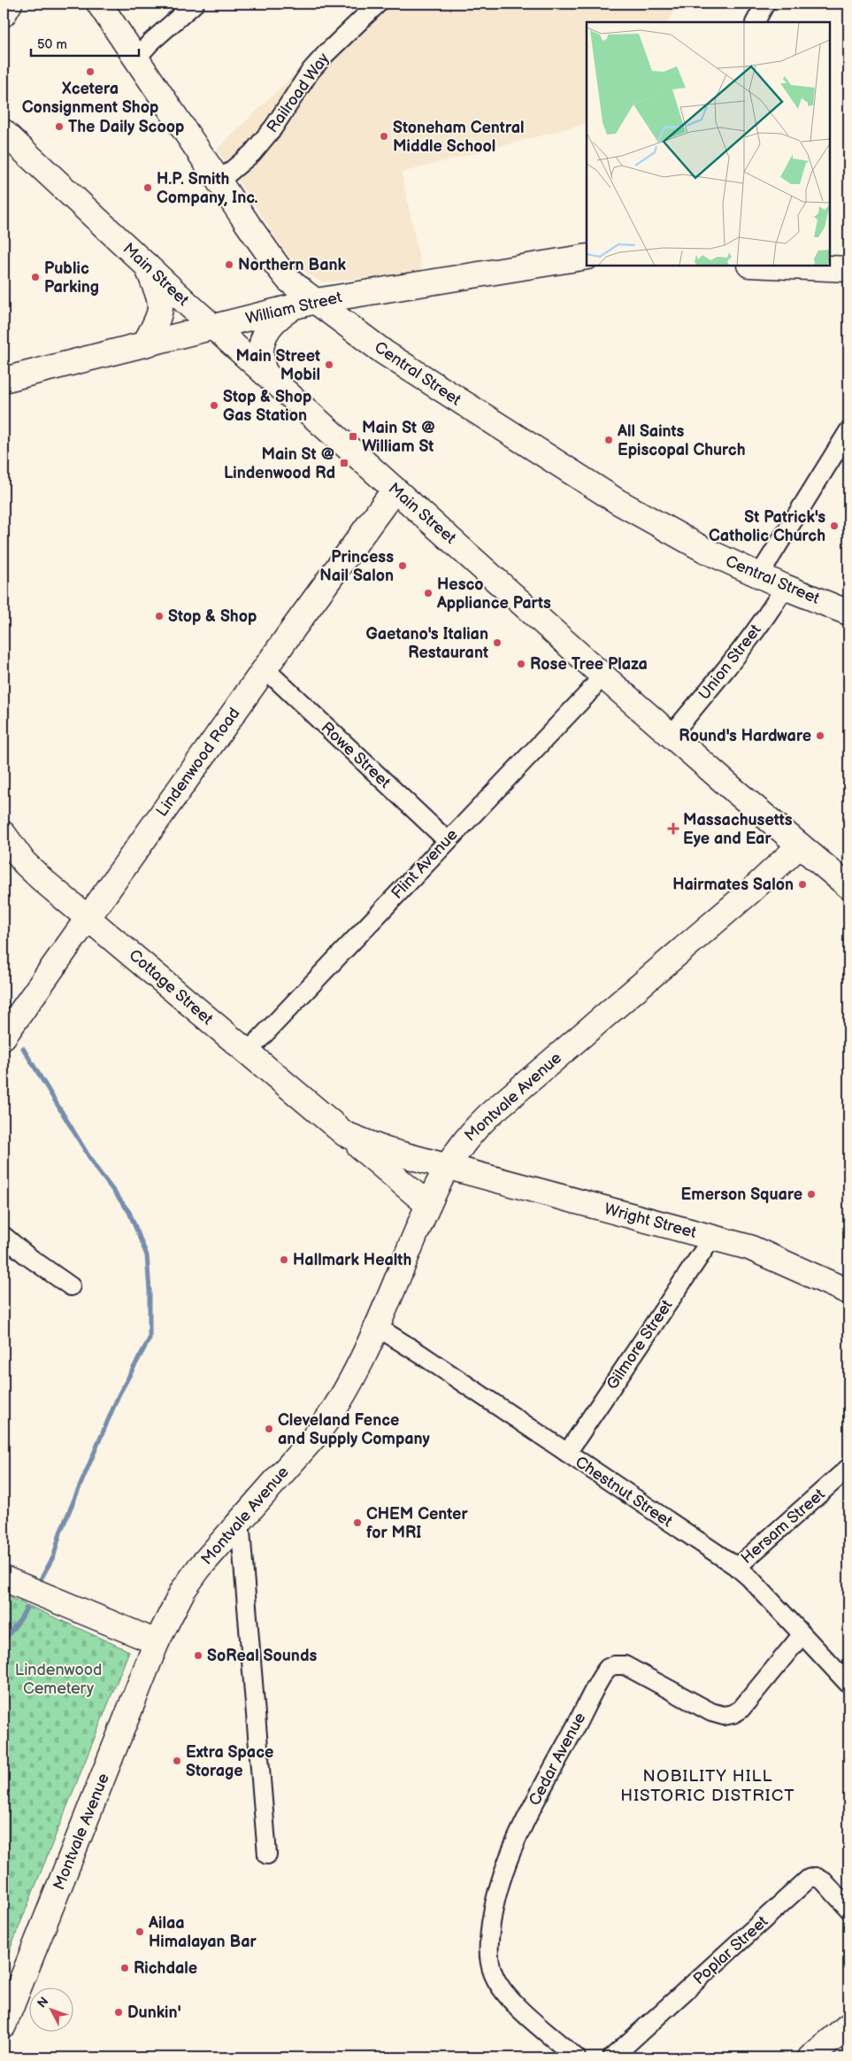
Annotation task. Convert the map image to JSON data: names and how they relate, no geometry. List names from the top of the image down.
{
  "streets": {
    "main road": [
      "Main Street",
      "William Street",
      "Central Street",
      "Lindenwood Road",
      "Cottage Street",
      "Montvale Avenue",
      "Wright Street"
    ],
    "street": [
      "Railroad Way",
      "Union Street",
      "Rowe Street",
      "Flint Avenue",
      "Gilmore Street",
      "Chestnut Street",
      "Hersam Street",
      "Cedar Avenue",
      "Poplar Street"
    ]
  },
  "crossings": [
    ["Railroad Way", "Central Street"],
    ["Main Street", "William Street"],
    ["Main Street", "Union Street"],
    ["Main Street", "Lindenwood Road"],
    ["Main Street", "Flint Avenue"],
    ["Main Street", "Montvale Avenue"],
    ["William Street", "Central Street"],
    ["Central Street", "Union Street"],
    ["Rowe Street", "Lindenwood Road"],
    ["Rowe Street", "Flint Avenue"],
    ["Lindenwood Road", "Cottage Street"],
    ["Flint Avenue", "Cottage Street"],
    ["Cottage Street", "Montvale Avenue"],
    ["Cottage Street", "Wright Street"],
    ["Montvale Avenue", "Wright Street"],
    ["Montvale Avenue", "Chestnut Street"],
    ["Wright Street", "Gilmore Street"],
    ["Gilmore Street", "Chestnut Street"],
    ["Chestnut Street", "Hersam Street"],
    ["Chestnut Street", "Cedar Avenue"]
  ],
  "districts": ["NOBILITY HILL HISTORIC DISTRICT"],
  "parks": ["Lindenwood Cemetery"],
  "places": {
    "other": [
      "Xcetera Consignment Shop",
      "The Daily Scoop",
      "Stoneham Central Middle School",
      "H.P. Smith Company, Inc.",
      "Northern Bank",
      "Public Parking",
      "Main Street Mobil",
      "Stop & Shop Gas Station",
      "All Saints Episcopal Church",
      "St Patrick's Catholic Church",
      "Princess Nail Salon",
      "Hesco Appliance Parts",
      "Stop & Shop",
      "Gaetano's Italian Restaurant",
      "Rose Tree Plaza",
      "Round's Hardware",
      "Hairmates Salon",
      "Emerson Square",
      "Hallmark Health",
      "Cleveland Fence and Supply Company",
      "CHEM Center for MRI",
      "SoReal Sounds",
      "Extra Space Storage",
      "Ailaa Himalayan Bar",
      "Richdale",
      "Dunkin'"
    ],
    "transit": ["Main St @ William St", "Main St @ Lindenwood Rd"],
    "health": ["Massachusetts Eye and Ear"]
  },
  "scale_bar": "50 m",
  "north": "top left"
}
